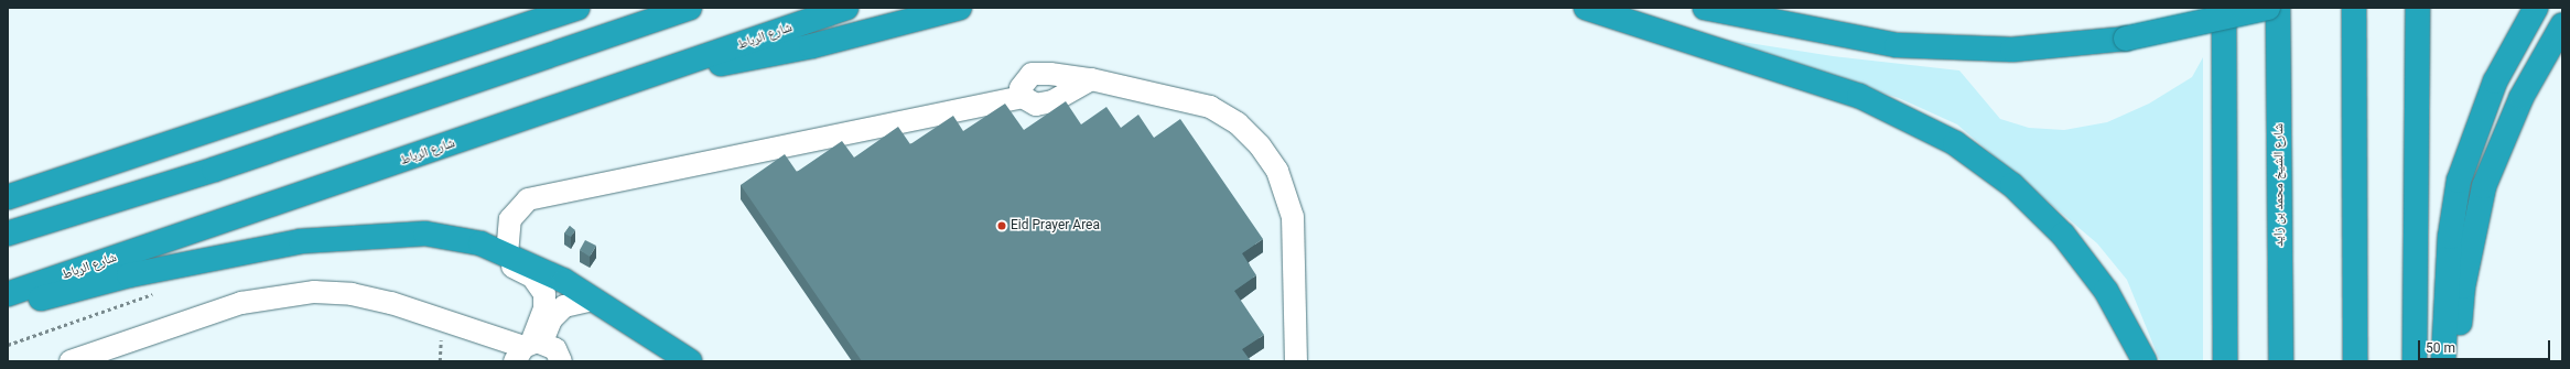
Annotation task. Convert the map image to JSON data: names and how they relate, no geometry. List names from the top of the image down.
{
  "streets": {
    "highway": ["شارع الرباط", "شارع الشيخ محمد بن زايد"]
  },
  "places": ["Eid Prayer Area"],
  "scale_bar": "50 m"
}
